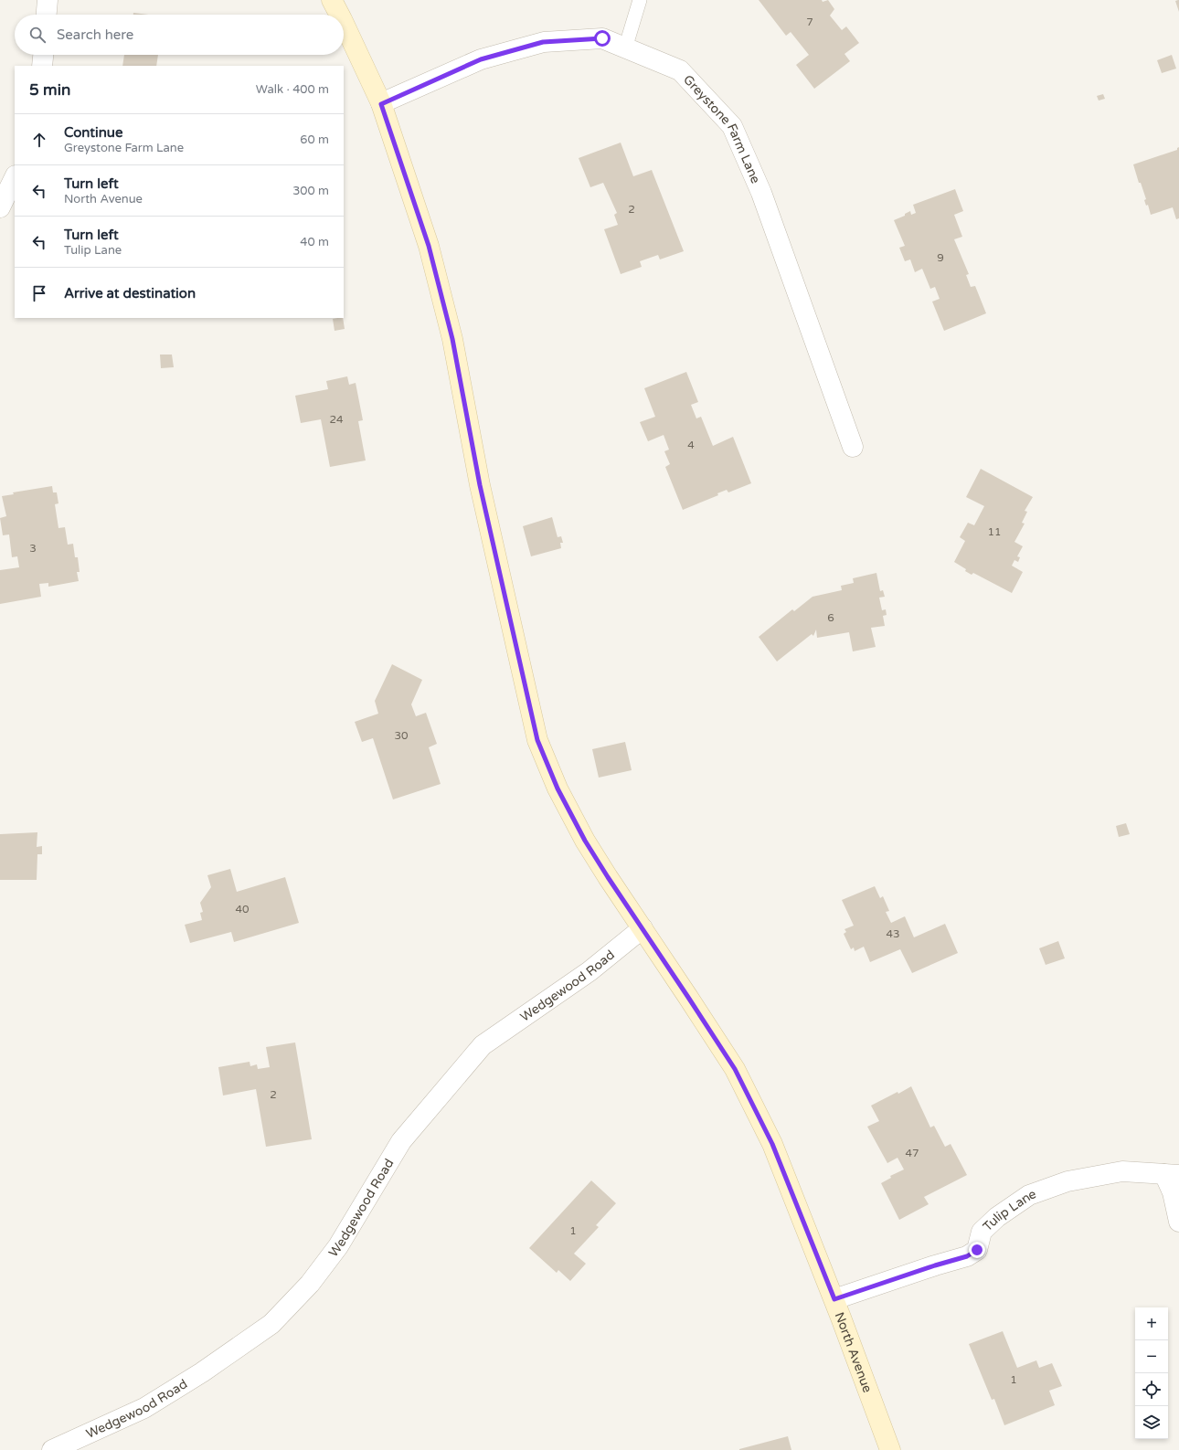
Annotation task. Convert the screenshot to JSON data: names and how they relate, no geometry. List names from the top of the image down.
{
  "streets": {
    "street": [
      "Greystone Farm Lane",
      "Wedgewood Road",
      "Tulip Lane",
      "North Avenue"
    ]
  },
  "crossings": [
    ["Greystone Farm Lane", "North Avenue"],
    ["Wedgewood Road", "North Avenue"],
    ["Tulip Lane", "North Avenue"]
  ],
  "house_numbers": [
    "7",
    "2",
    "9",
    "24",
    "4",
    "11",
    "3",
    "6",
    "30",
    "40",
    "43",
    "2",
    "47",
    "1",
    "1"
  ],
  "page": {
    "search": "Search here",
    "heading": ["5 min", "Walk · 400 m"],
    "list": [
      ["Continue", "Greystone Farm Lane", "60 m"],
      ["Turn left", "North Avenue", "300 m"],
      ["Turn left", "Tulip Lane", "40 m"],
      "Arrive at destination"
    ],
    "map_buttons": ["+", "−"]
  }
}
